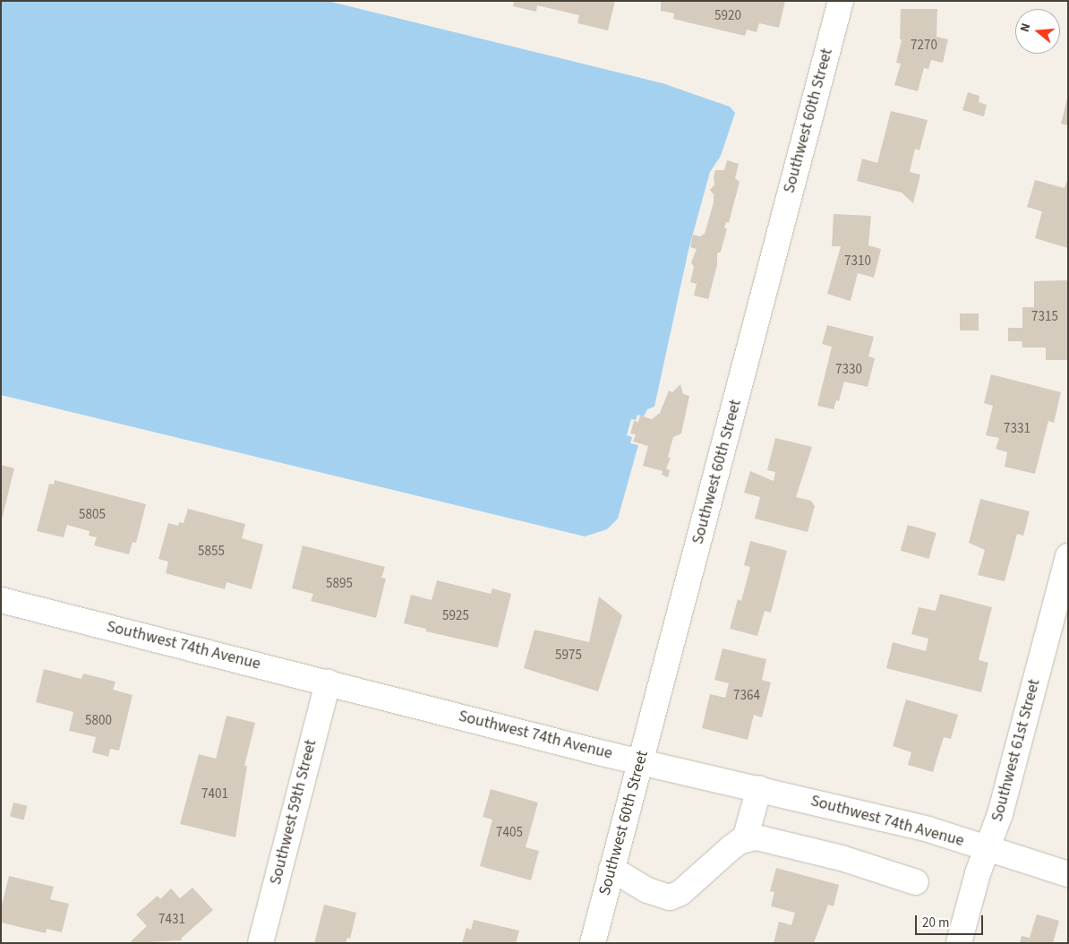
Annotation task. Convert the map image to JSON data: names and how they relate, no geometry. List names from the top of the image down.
{
  "streets": {
    "street": [
      "Southwest 60th Street",
      "Southwest 74th Avenue",
      "Southwest 61st Street",
      "Southwest 59th Street"
    ]
  },
  "crossings": [
    ["Southwest 60th Street", "Southwest 74th Avenue"],
    ["Southwest 74th Avenue", "Southwest 61st Street"],
    ["Southwest 74th Avenue", "Southwest 59th Street"]
  ],
  "house_numbers": [
    "5920",
    "7270",
    "7310",
    "7315",
    "7330",
    "7331",
    "5805",
    "5855",
    "5895",
    "5925",
    "5975",
    "7364",
    "5800",
    "7401",
    "7405",
    "7431"
  ],
  "scale_bar": "20 m",
  "north": "left"
}
